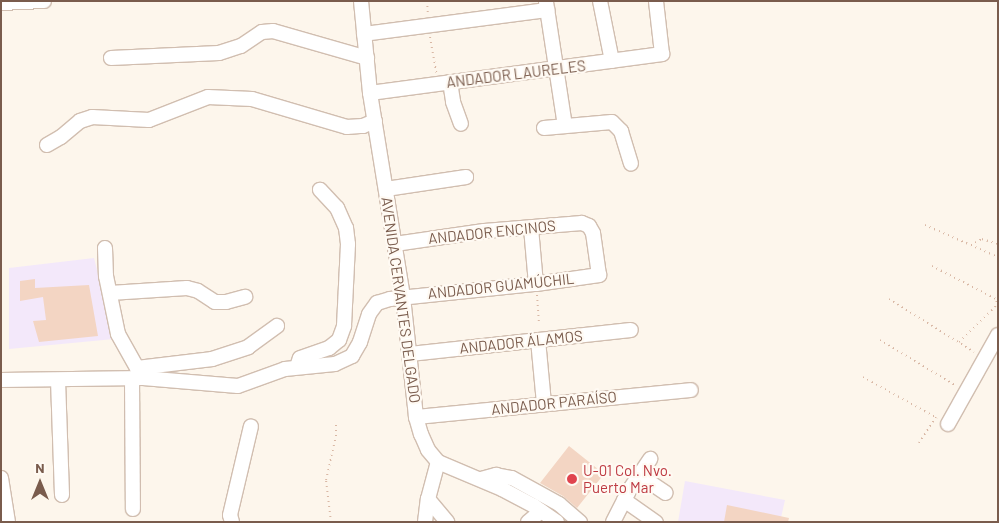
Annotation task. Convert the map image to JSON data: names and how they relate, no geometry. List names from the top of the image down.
{
  "streets": {
    "street": [
      "ANDADOR LAURELES",
      "ANDADOR ENCINOS",
      "ANDADOR GUAMÚCHIL",
      "AVENIDA CERVANTES DELGADO",
      "ANDADOR ÁLAMOS",
      "ANDADOR PARAÍSO"
    ]
  },
  "crossings": [
    ["ANDADOR LAURELES", "AVENIDA CERVANTES DELGADO"],
    ["ANDADOR ENCINOS", "ANDADOR GUAMÚCHIL"],
    ["ANDADOR ENCINOS", "AVENIDA CERVANTES DELGADO"],
    ["ANDADOR GUAMÚCHIL", "AVENIDA CERVANTES DELGADO"],
    ["AVENIDA CERVANTES DELGADO", "ANDADOR ÁLAMOS"],
    ["AVENIDA CERVANTES DELGADO", "ANDADOR PARAÍSO"]
  ],
  "places": ["U-01 Col. Nvo. Puerto Mar"],
  "north": "top"
}
